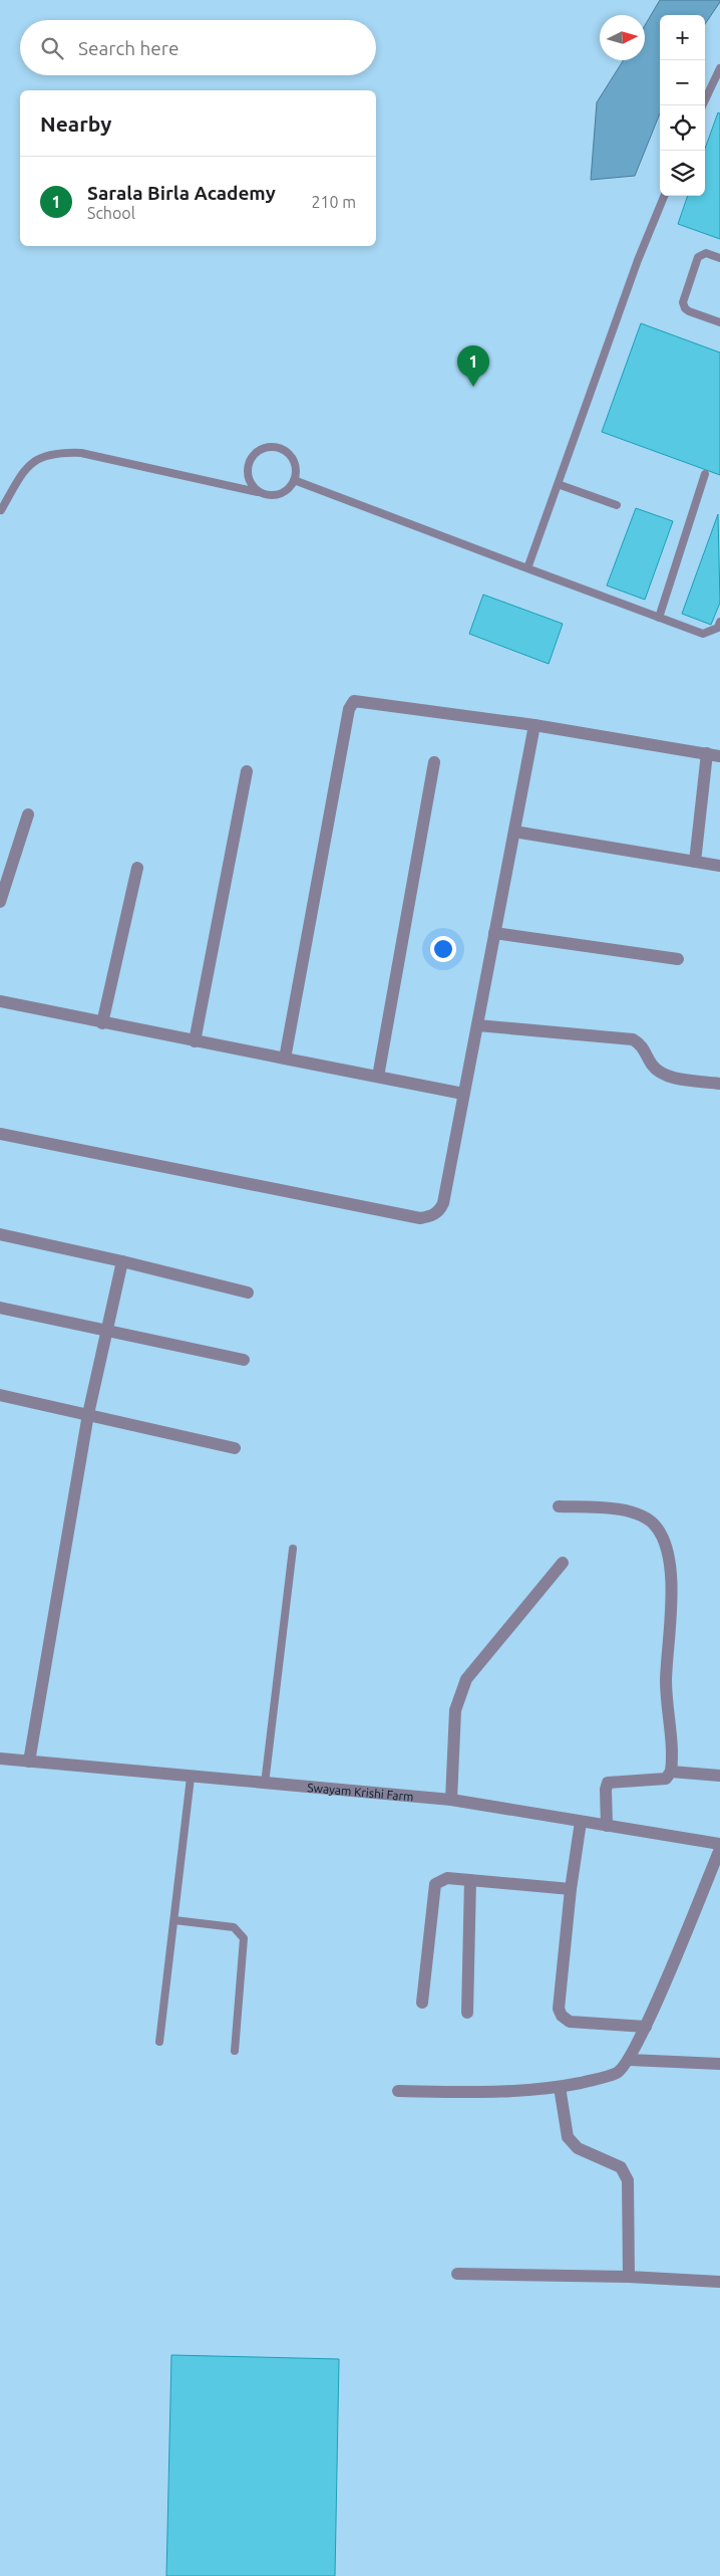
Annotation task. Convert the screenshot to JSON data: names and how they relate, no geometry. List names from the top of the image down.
{
  "streets": {
    "street": ["Swayam Krishi Farm"]
  },
  "north": "right",
  "page": {
    "map_buttons": ["+", "−"],
    "search": "Search here",
    "heading": "Nearby",
    "list": [
      {
        "mark": "1",
        "name": "Sarala Birla Academy",
        "note": "School",
        "value": "210 m"
      }
    ],
    "pins": "1"
  }
}
